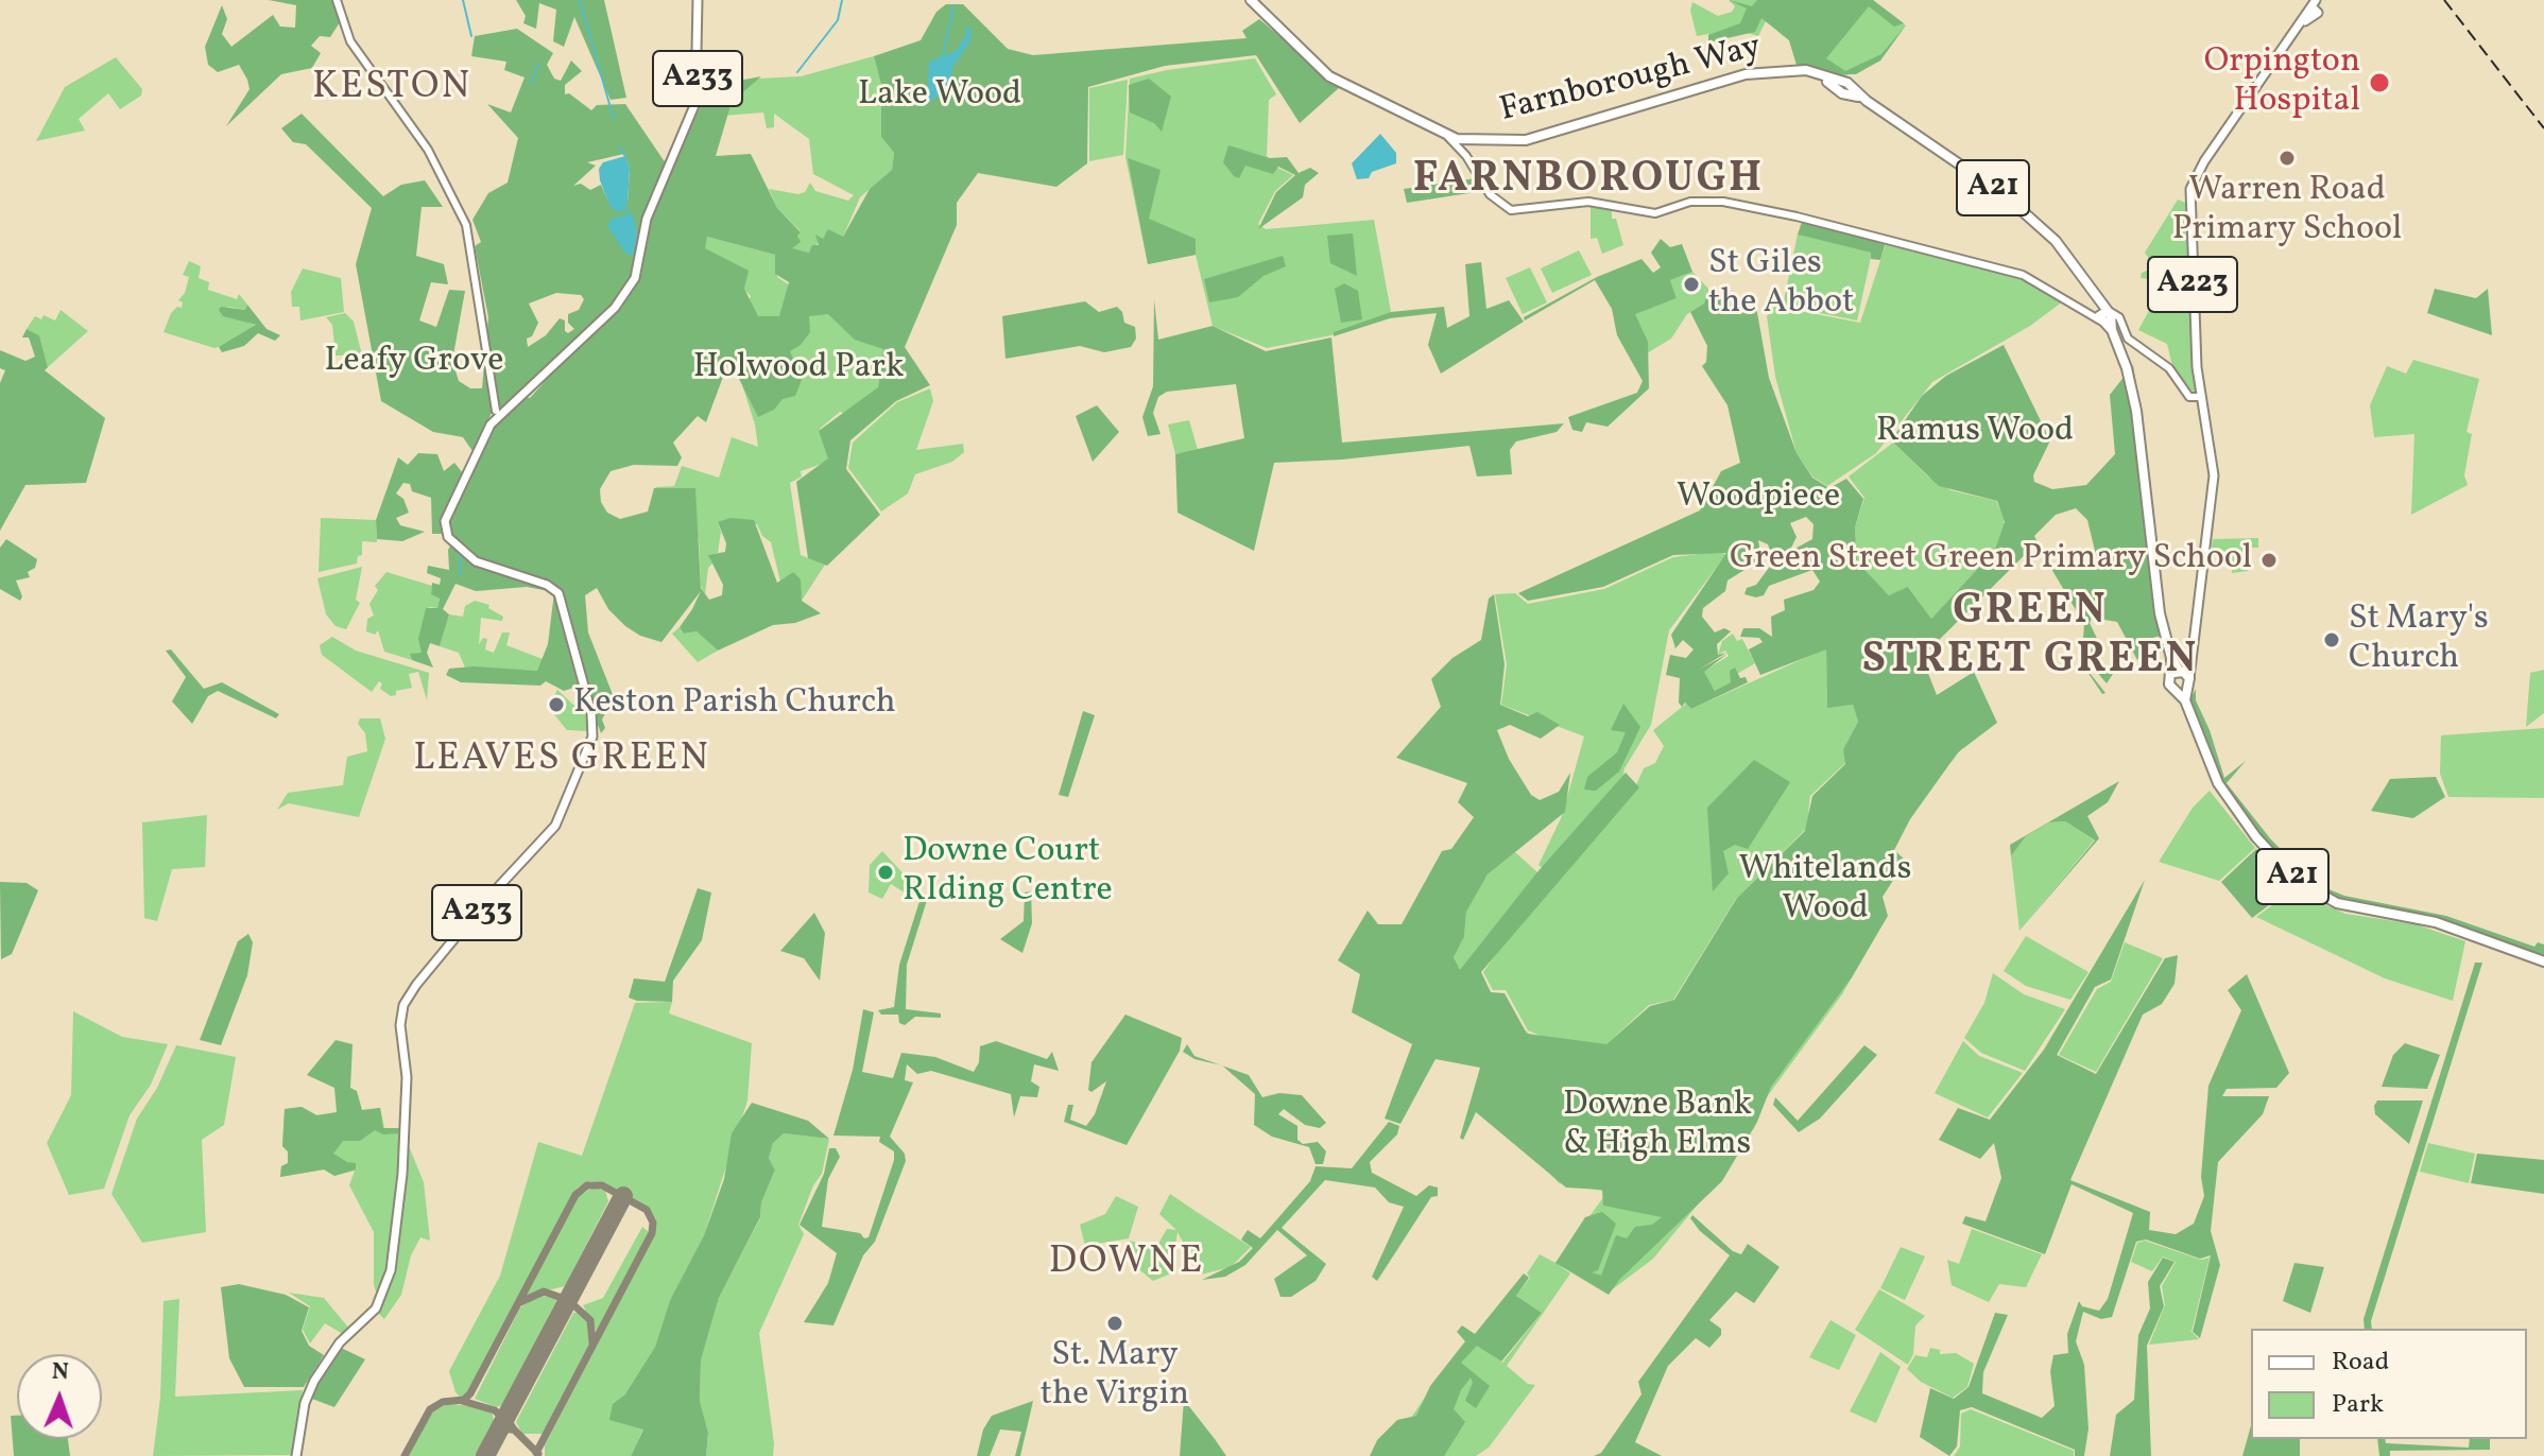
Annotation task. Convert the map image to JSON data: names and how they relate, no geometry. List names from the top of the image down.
{
  "streets": {
    "highway": ["Farnborough Way", "A21"],
    "main road": ["A233", "A223"]
  },
  "crossings": [
    ["Farnborough Way", "A21"],
    ["Farnborough Way", "A223"],
    ["A21", "A223"]
  ],
  "districts": [
    "KESTON",
    "FARNBOROUGH",
    "GREEN STREET GREEN",
    "LEAVES GREEN",
    "DOWNE"
  ],
  "parks": [
    "Lake Wood",
    "Leafy Grove",
    "Holwood Park",
    "Ramus Wood",
    "Woodpiece",
    "Whitelands Wood",
    "Downe Bank & High Elms"
  ],
  "places": [
    "Orpington Hospital",
    "Warren Road Primary School",
    "St Giles the Abbot",
    "Green Street Green Primary School",
    "St Mary's Church",
    "Keston Parish Church",
    "Downe Court RIding Centre",
    "St. Mary the Virgin"
  ],
  "legend": ["Road", "Park"],
  "north": "top"
}
